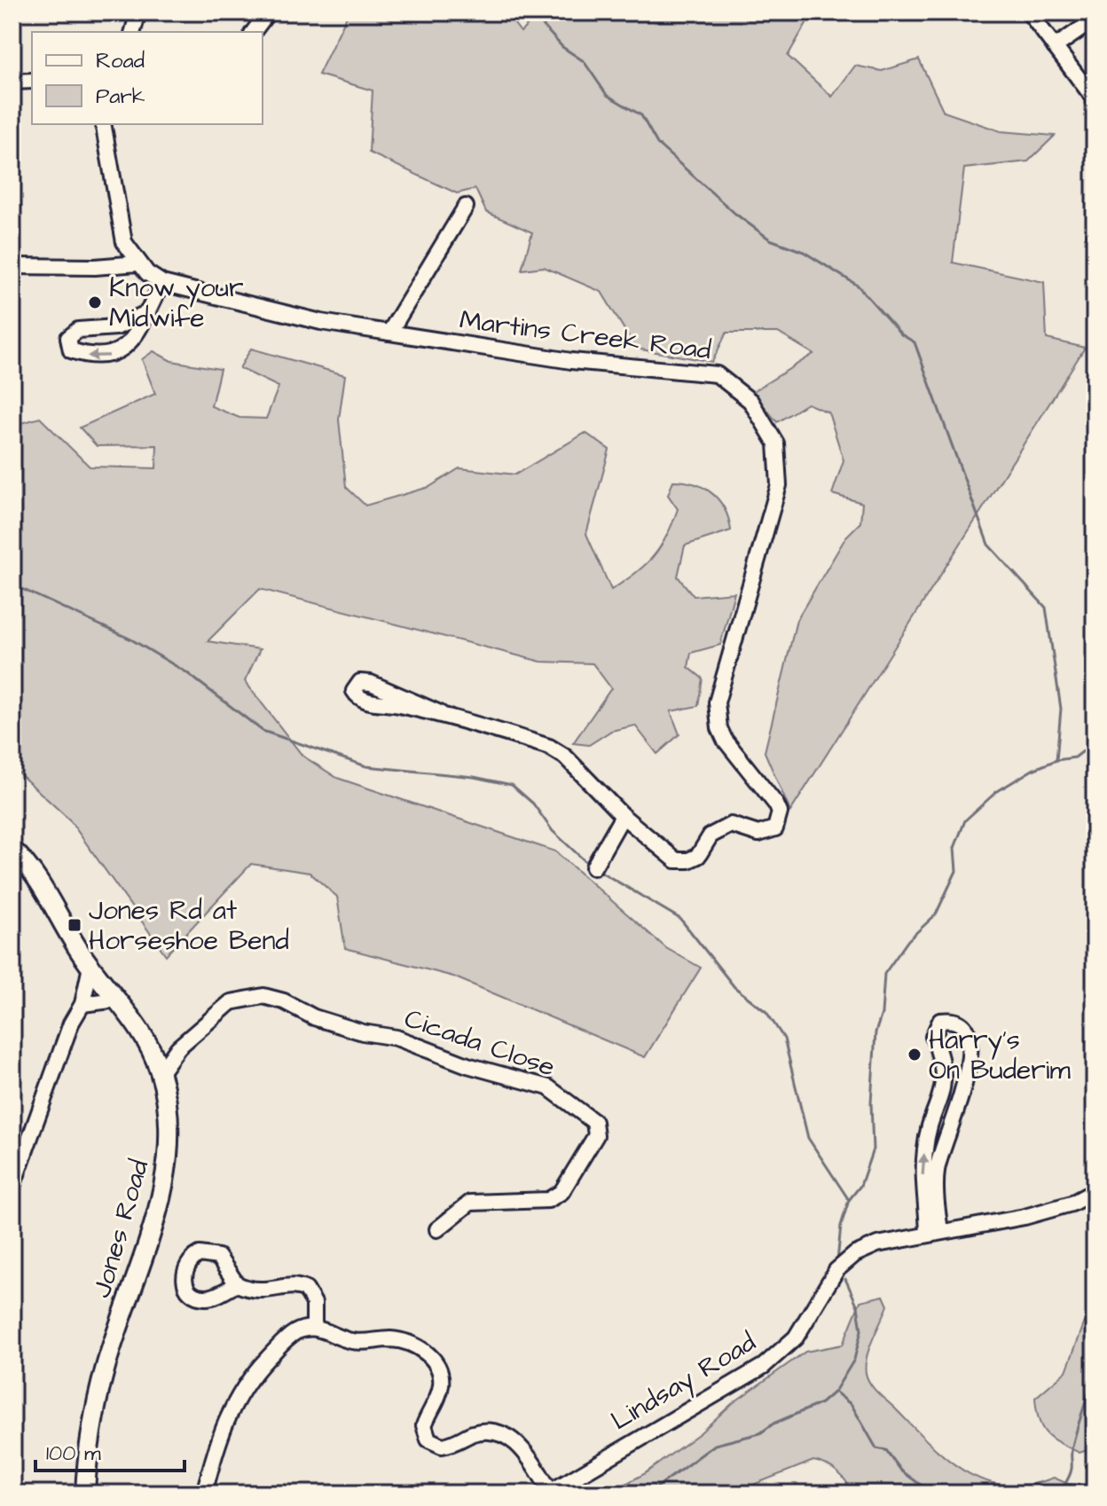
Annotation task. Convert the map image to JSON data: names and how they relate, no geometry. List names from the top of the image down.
{
  "streets": {
    "main road": ["Jones Road"],
    "street": ["Martins Creek Road", "Cicada Close", "Lindsay Road"]
  },
  "crossings": [
    ["Cicada Close", "Jones Road"]
  ],
  "places": {
    "other": ["Know your Midwife", "Harry's On Buderim"],
    "transit": ["Jones Rd at Horseshoe Bend"]
  },
  "legend": ["Road", "Park"],
  "scale_bar": "100 m"
}
